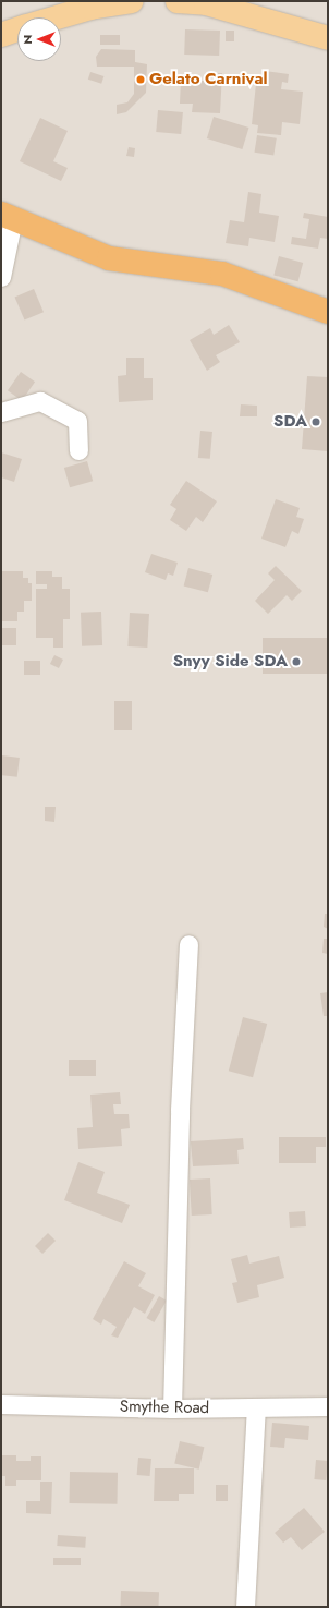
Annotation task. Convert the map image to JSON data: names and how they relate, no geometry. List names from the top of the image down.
{
  "streets": {
    "street": ["Smythe Road"]
  },
  "places": ["Gelato Carnival", "SDA", "Snyy Side SDA"],
  "north": "left"
}
